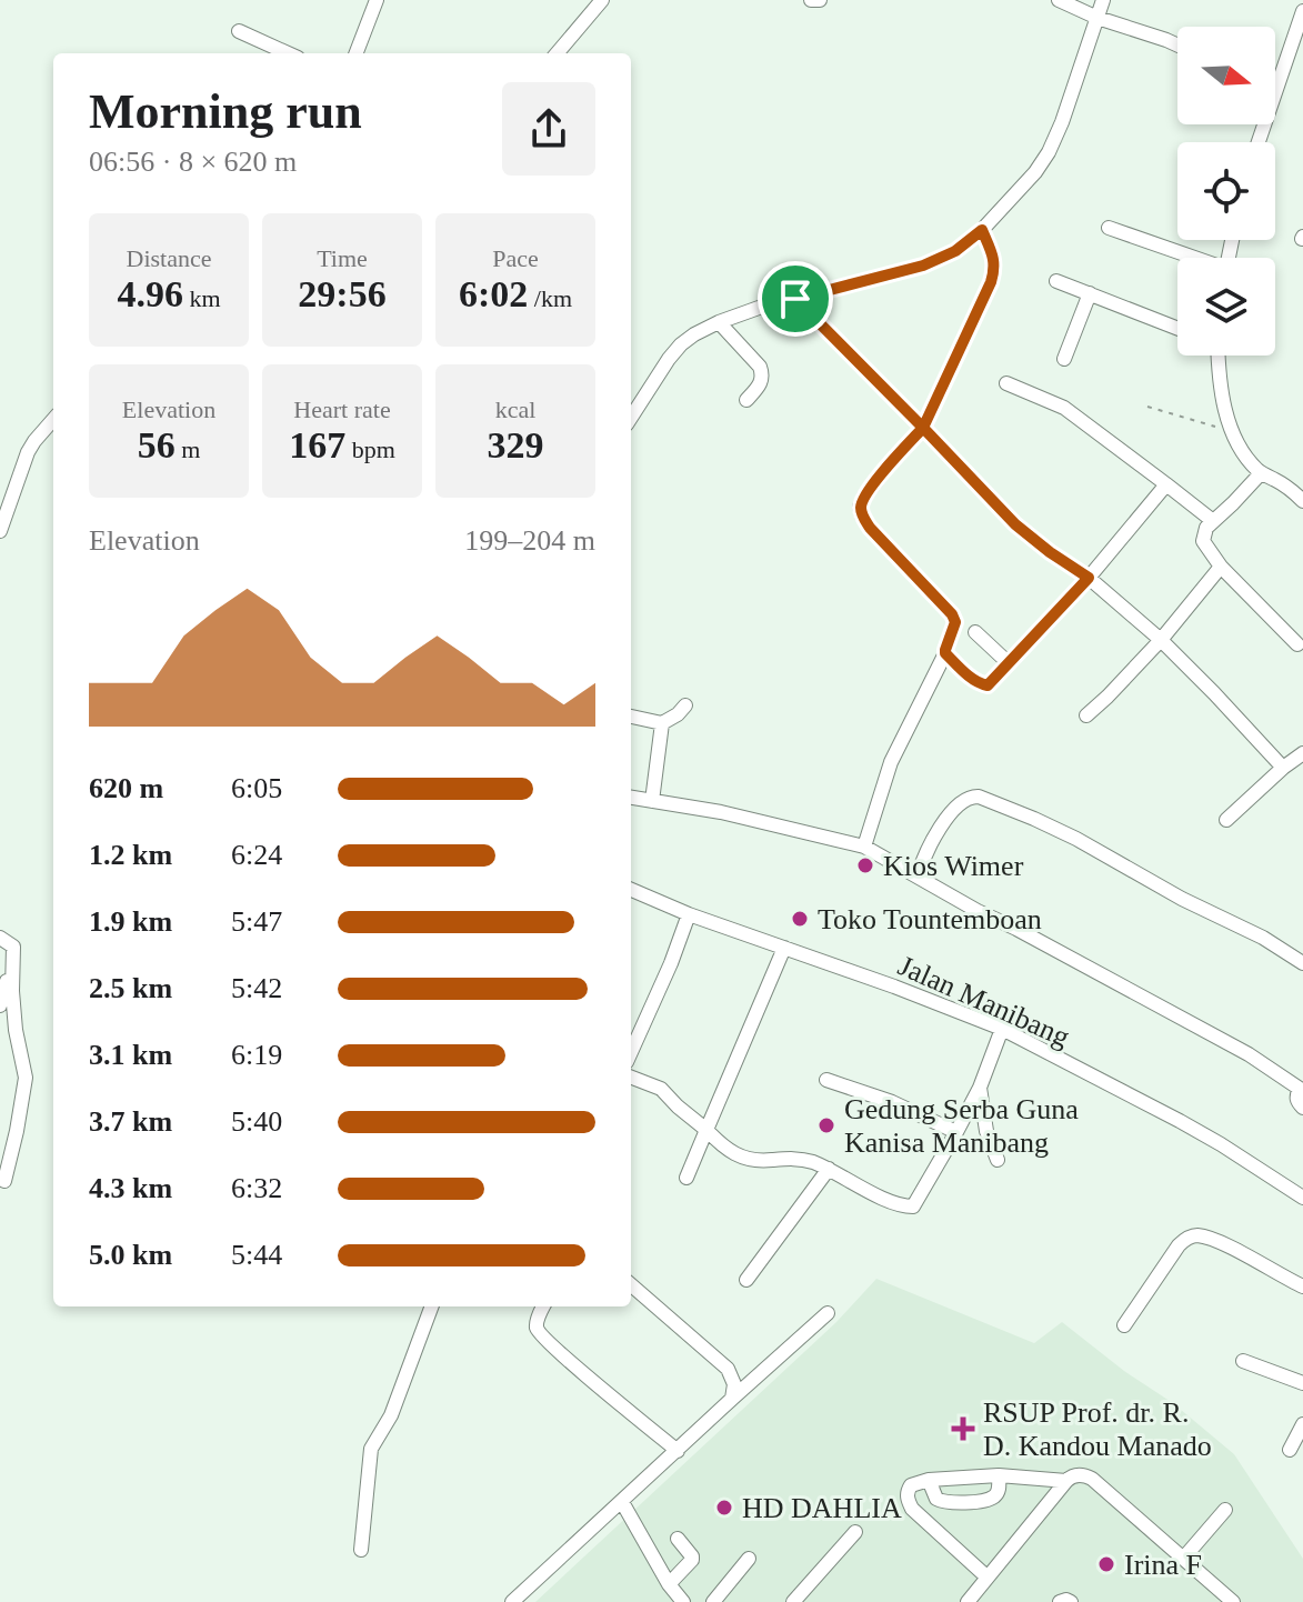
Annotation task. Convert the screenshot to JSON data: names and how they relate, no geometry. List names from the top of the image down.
{
  "streets": {
    "street": ["Jalan Manibang"]
  },
  "places": {
    "other": [
      "Kios Wimer",
      "Toko Tountemboan",
      "Gedung Serba Guna Kanisa Manibang",
      "HD DAHLIA",
      "Irina F"
    ],
    "health": ["RSUP Prof. dr. R. D. Kandou Manado"]
  },
  "north": "right",
  "page": {
    "heading": ["Morning run", "06:56 · 8 × 620 m"],
    "stats": [
      ["Distance", "4.96 km"],
      ["Time", "29:56"],
      ["Pace", "6:02 /km"],
      ["Elevation", "56 m"],
      ["Heart rate", "167 bpm"],
      ["kcal", "329"]
    ],
    "chart": ["Elevation", "199–204 m"],
    "list": [
      {
        "name": "620 m",
        "note": "6:05"
      },
      {
        "name": "1.2 km",
        "note": "6:24"
      },
      {
        "name": "1.9 km",
        "note": "5:47"
      },
      {
        "name": "2.5 km",
        "note": "5:42"
      },
      {
        "name": "3.1 km",
        "note": "6:19"
      },
      {
        "name": "3.7 km",
        "note": "5:40"
      },
      {
        "name": "4.3 km",
        "note": "6:32"
      },
      {
        "name": "5.0 km",
        "note": "5:44"
      }
    ]
  }
}
